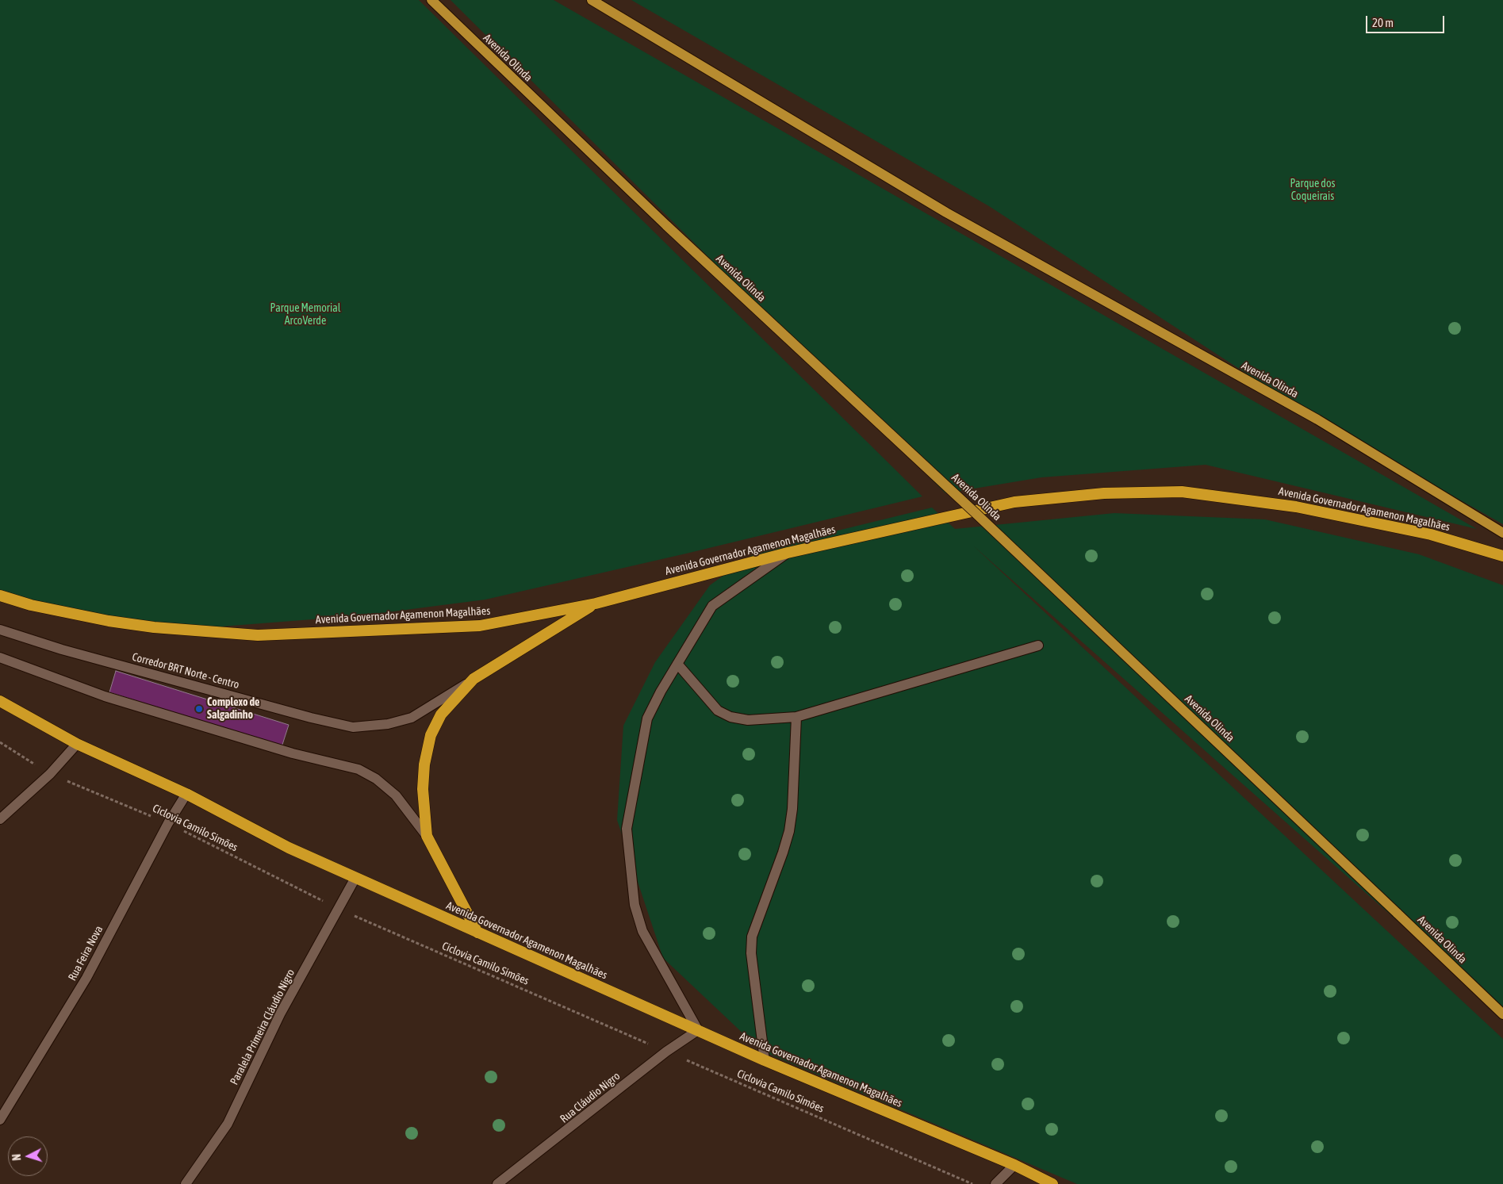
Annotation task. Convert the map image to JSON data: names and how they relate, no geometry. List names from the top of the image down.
{
  "streets": {
    "highway": ["Avenida Governador Agamenon Magalhães"],
    "main road": ["Avenida Olinda"],
    "street": [
      "Corredor BRT Norte - Centro",
      "Rua Feira Nova",
      "Paralela Primeira Cláudio Nigro",
      "Rua Cláudio Nigro"
    ],
    "path": ["Ciclovia Camilo Simões"]
  },
  "crossings": [
    ["Avenida Governador Agamenon Magalhães", "Rua Feira Nova"],
    ["Avenida Governador Agamenon Magalhães", "Paralela Primeira Cláudio Nigro"],
    ["Avenida Governador Agamenon Magalhães", "Rua Cláudio Nigro"],
    ["Ciclovia Camilo Simões", "Rua Feira Nova"],
    ["Ciclovia Camilo Simões", "Paralela Primeira Cláudio Nigro"],
    ["Ciclovia Camilo Simões", "Rua Cláudio Nigro"]
  ],
  "parks": ["Parque dos Coqueirais", "Parque Memorial ArcoVerde"],
  "places": ["Complexo de Salgadinho"],
  "scale_bar": "20 m",
  "north": "left"
}
